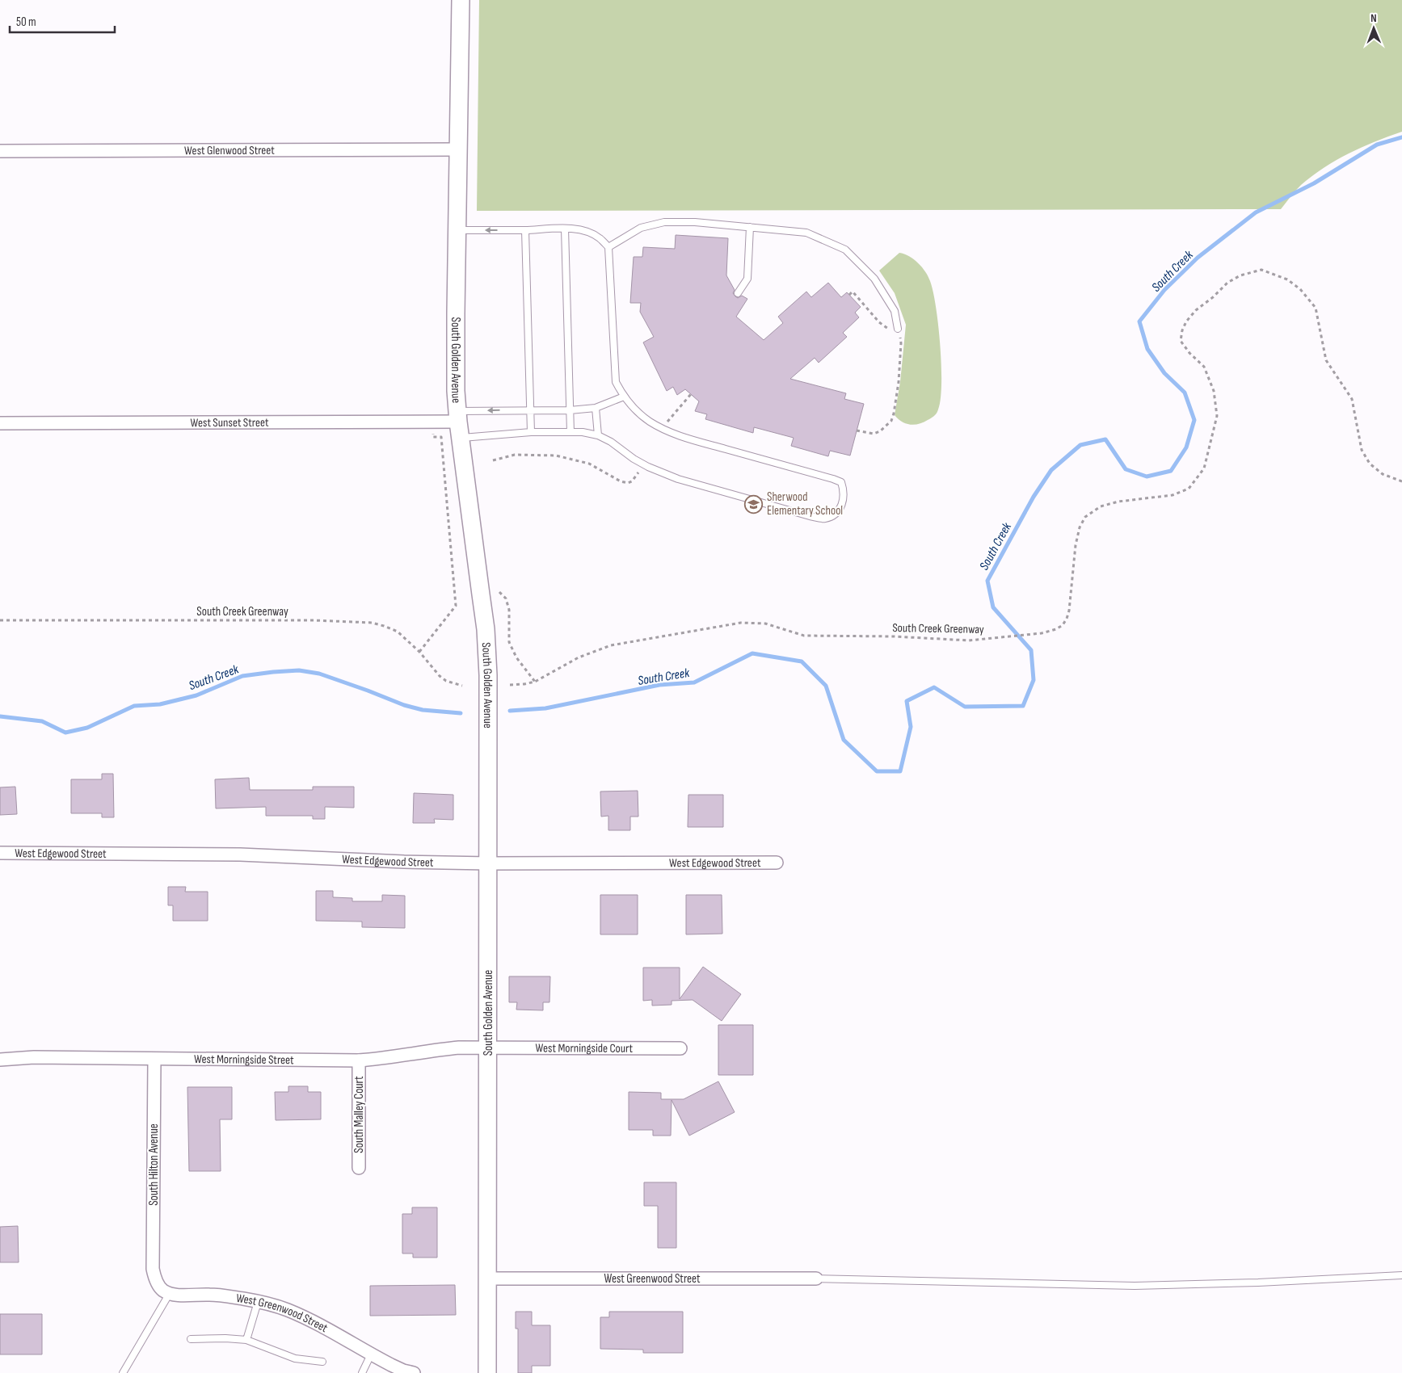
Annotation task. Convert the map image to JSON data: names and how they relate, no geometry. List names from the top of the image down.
{
  "streets": {
    "street": [
      "West Glenwood Street",
      "South Golden Avenue",
      "West Sunset Street",
      "West Edgewood Street",
      "West Morningside Court",
      "West Morningside Street",
      "South Malley Court",
      "South Hilton Avenue",
      "West Greenwood Street"
    ],
    "path": ["South Creek Greenway"]
  },
  "crossings": [
    ["West Glenwood Street", "South Golden Avenue"],
    ["South Golden Avenue", "West Sunset Street"],
    ["South Golden Avenue", "West Edgewood Street"],
    ["South Golden Avenue", "West Morningside Court"],
    ["South Golden Avenue", "West Morningside Street"],
    ["South Golden Avenue", "West Greenwood Street"],
    ["West Morningside Court", "West Morningside Street"],
    ["West Morningside Street", "South Malley Court"],
    ["West Morningside Street", "South Hilton Avenue"],
    ["South Hilton Avenue", "West Greenwood Street"]
  ],
  "water": ["South Creek"],
  "places": {
    "school or university": ["Sherwood Elementary School"]
  },
  "scale_bar": "50 m",
  "north": "top"
}
